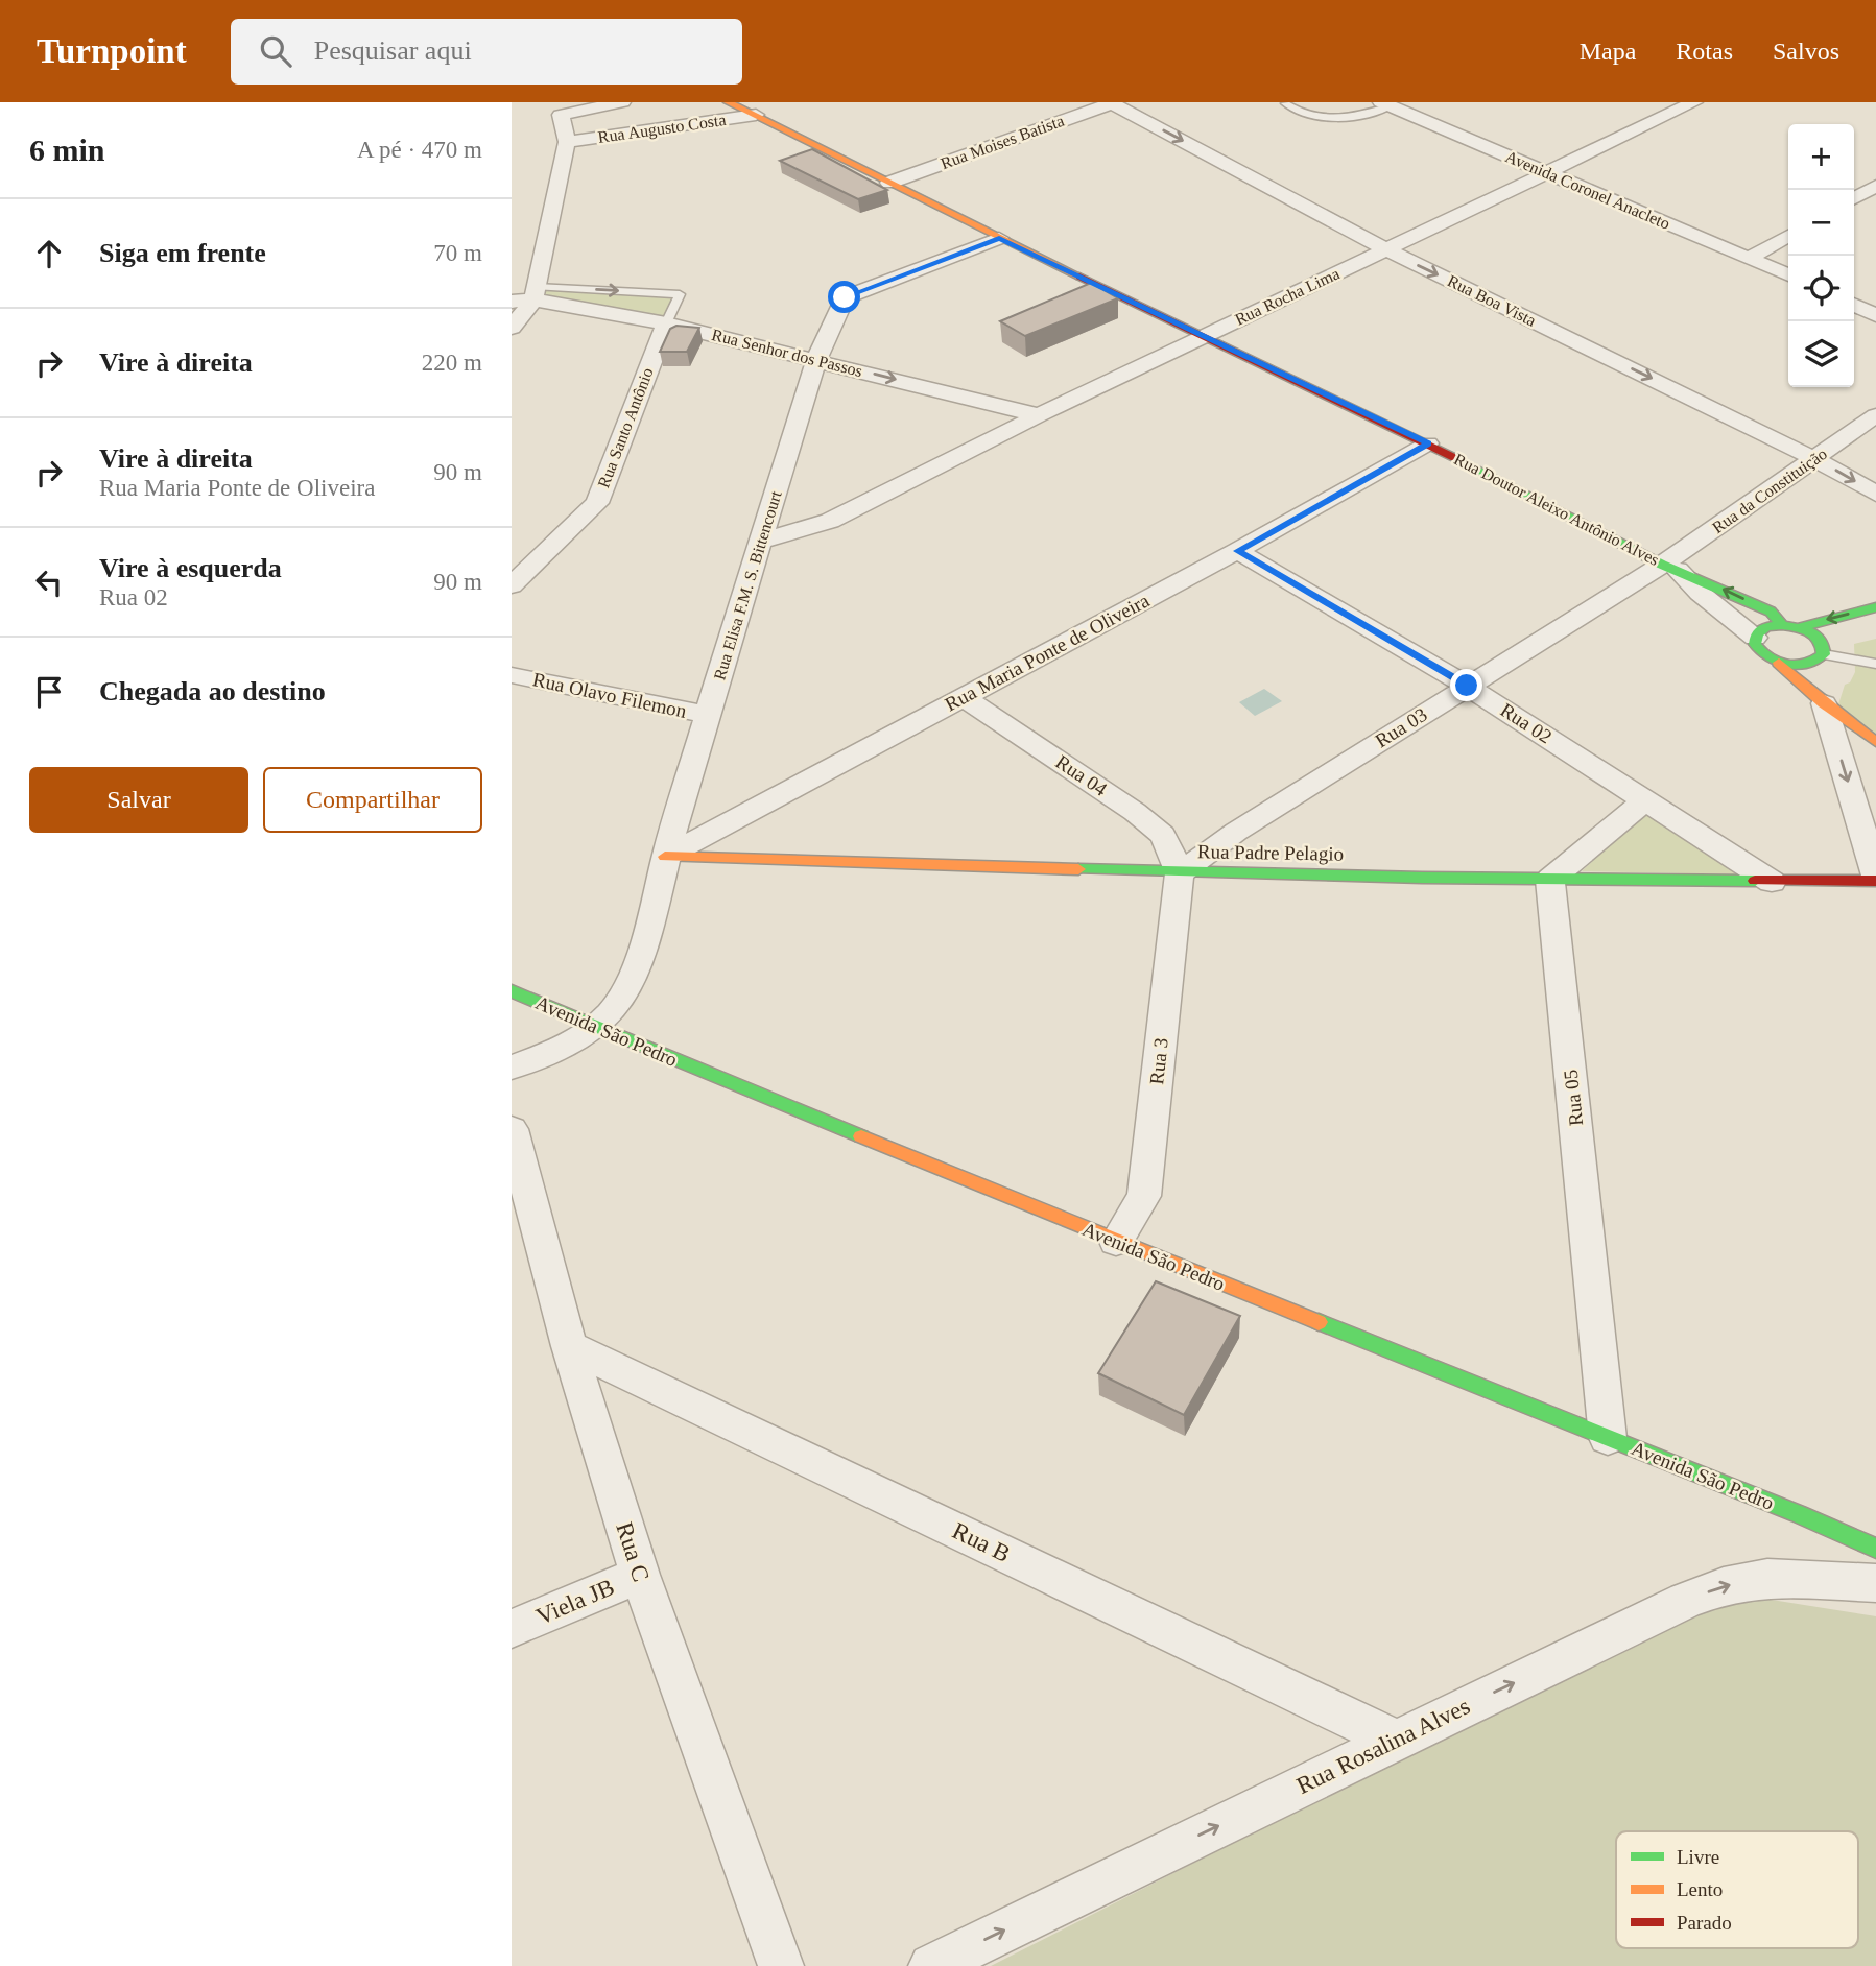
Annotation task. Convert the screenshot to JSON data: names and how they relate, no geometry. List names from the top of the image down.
{
  "streets": {
    "street": [
      "Rua Augusto Costa",
      "Rua Moises Batista",
      "Avenida Coronel Anacleto",
      "Rua Rocha Lima",
      "Rua Boa Vista",
      "Rua Senhor dos Passos",
      "Rua Santo Antônio",
      "Rua da Constituição",
      "Rua Doutor Aleixo Antônio Alves",
      "Rua Elisa F.M. S. Bittencourt",
      "Rua Maria Ponte de Oliveira",
      "Rua Olavo Filemon",
      "Rua 02",
      "Rua 03",
      "Rua 04",
      "Rua Padre Pelagio",
      "Avenida São Pedro",
      "Rua 3",
      "Rua 05",
      "Rua B",
      "Rua C",
      "Viela JB",
      "Rua Rosalina Alves"
    ]
  },
  "crossings": [
    ["Rua Augusto Costa", "Rua Doutor Aleixo Antônio Alves"],
    ["Rua Moises Batista", "Rua Boa Vista"],
    ["Rua Moises Batista", "Rua Doutor Aleixo Antônio Alves"],
    ["Avenida Coronel Anacleto", "Rua Rocha Lima"],
    ["Rua Rocha Lima", "Rua Boa Vista"],
    ["Rua Rocha Lima", "Rua Senhor dos Passos"],
    ["Rua Rocha Lima", "Rua Doutor Aleixo Antônio Alves"],
    ["Rua Rocha Lima", "Rua Elisa F.M. S. Bittencourt"],
    ["Rua Boa Vista", "Rua da Constituição"],
    ["Rua Senhor dos Passos", "Rua Santo Antônio"],
    ["Rua Senhor dos Passos", "Rua Elisa F.M. S. Bittencourt"],
    ["Rua da Constituição", "Rua Doutor Aleixo Antônio Alves"],
    ["Rua da Constituição", "Rua 03"],
    ["Rua Doutor Aleixo Antônio Alves", "Rua Elisa F.M. S. Bittencourt"],
    ["Rua Doutor Aleixo Antônio Alves", "Rua Maria Ponte de Oliveira"],
    ["Rua Doutor Aleixo Antônio Alves", "Rua 03"],
    ["Rua Elisa F.M. S. Bittencourt", "Rua Maria Ponte de Oliveira"],
    ["Rua Elisa F.M. S. Bittencourt", "Rua Olavo Filemon"],
    ["Rua Elisa F.M. S. Bittencourt", "Rua Padre Pelagio"],
    ["Rua Elisa F.M. S. Bittencourt", "Avenida São Pedro"],
    ["Rua Maria Ponte de Oliveira", "Rua 02"],
    ["Rua Maria Ponte de Oliveira", "Rua 04"],
    ["Rua Maria Ponte de Oliveira", "Rua Padre Pelagio"],
    ["Rua 02", "Rua 03"],
    ["Rua 02", "Rua Padre Pelagio"],
    ["Rua 03", "Rua 04"],
    ["Rua 03", "Rua Padre Pelagio"],
    ["Rua 03", "Rua 3"],
    ["Rua 04", "Rua Padre Pelagio"],
    ["Rua 04", "Rua 3"],
    ["Rua Padre Pelagio", "Rua 3"],
    ["Rua Padre Pelagio", "Rua 05"],
    ["Avenida São Pedro", "Rua 3"],
    ["Avenida São Pedro", "Rua 05"],
    ["Avenida São Pedro", "Rua Rosalina Alves"],
    ["Rua B", "Rua C"],
    ["Rua B", "Rua Rosalina Alves"],
    ["Rua C", "Viela JB"]
  ],
  "one_way": ["Rua Boa Vista", "Rua Senhor dos Passos", "Rua Rosalina Alves"],
  "legend": ["Livre", "Lento", "Parado"],
  "page": {
    "header": "Turnpoint",
    "search": "Pesquisar aqui",
    "nav": ["Mapa", "Rotas", "Salvos"],
    "heading": ["6 min", "A pé · 470 m"],
    "map_buttons": ["+", "−"],
    "list": [
      ["Siga em frente", "70 m"],
      ["Vire à direita", "220 m"],
      ["Vire à direita", "Rua Maria Ponte de Oliveira", "90 m"],
      ["Vire à esquerda", "Rua 02", "90 m"],
      "Chegada ao destino"
    ],
    "buttons": ["Salvar", "Compartilhar"]
  }
}
